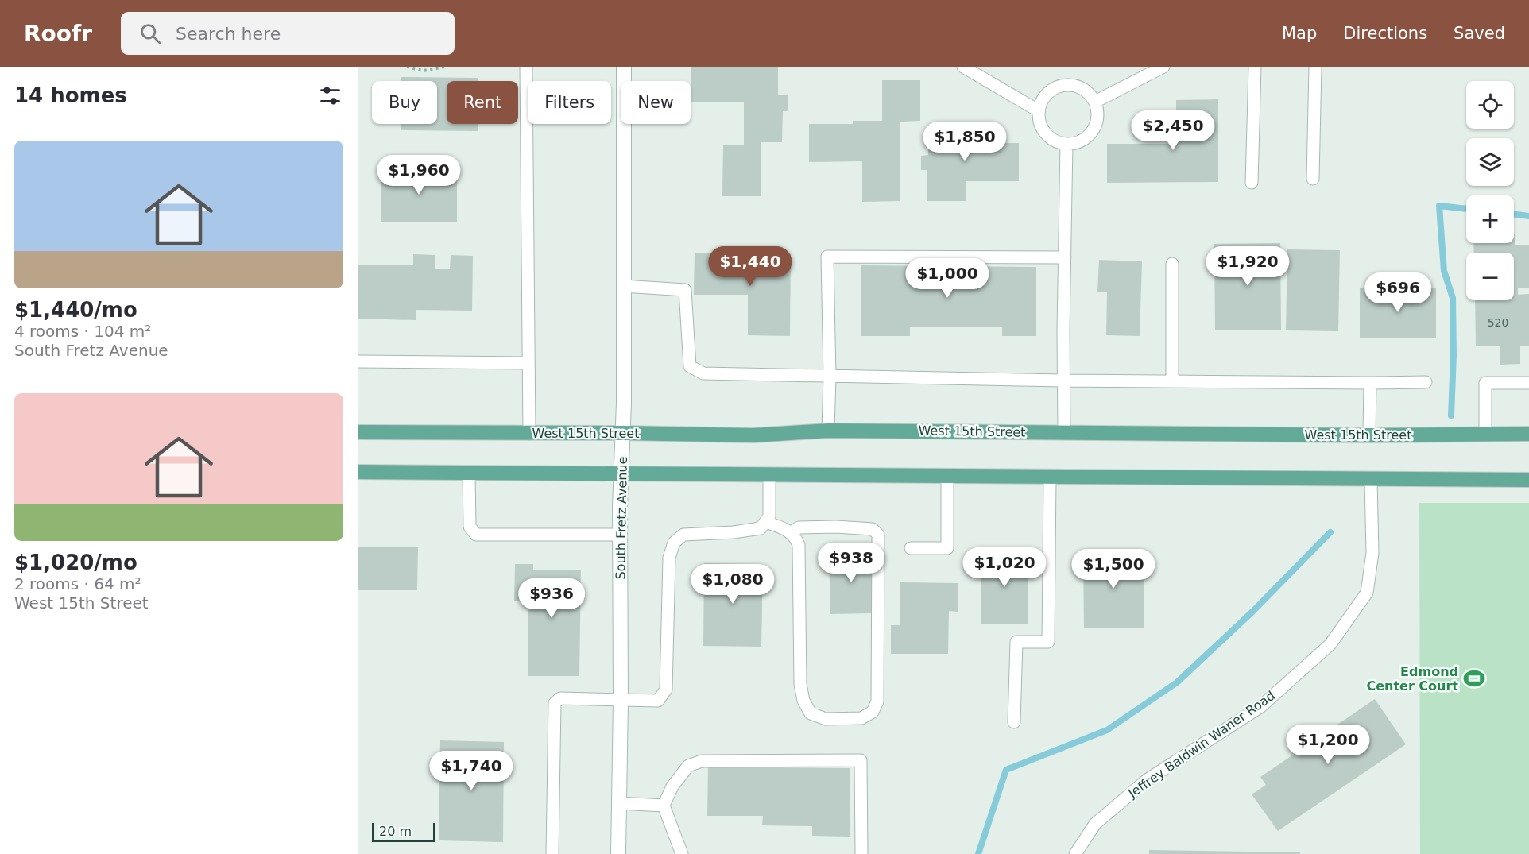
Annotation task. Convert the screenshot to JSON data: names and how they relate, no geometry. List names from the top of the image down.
{
  "streets": {
    "main road": ["West 15th Street"],
    "street": ["South Fretz Avenue"],
    "lane": ["Jeffrey Baldwin Waner Road"]
  },
  "crossings": [
    ["West 15th Street", "South Fretz Avenue"]
  ],
  "places": {
    "sports": ["Edmond Center Court"]
  },
  "house_numbers": ["520"],
  "scale_bar": "20 m",
  "page": {
    "header": "Roofr",
    "search": "Search here",
    "nav": ["Map", "Directions", "Saved"],
    "heading": "14 homes",
    "map_buttons": ["+", "−"],
    "chip": [
      "Buy",
      "Rent",
      "Filters",
      "New"
    ],
    "price": [
      "$2,450",
      "$1,850",
      "$1,960",
      "$1,440",
      "$1,920",
      "$1,000",
      "$696",
      "$938",
      "$1,020",
      "$1,500",
      "$1,080",
      "$936",
      "$1,200",
      "$1,740"
    ],
    "list": [
      {
        "name": "$1,440/mo",
        "note": "4 rooms · 104 m² · South Fretz Avenue"
      },
      {
        "name": "$1,020/mo",
        "note": "2 rooms · 64 m² · West 15th Street"
      }
    ],
    "scale": "20 m"
  }
}
